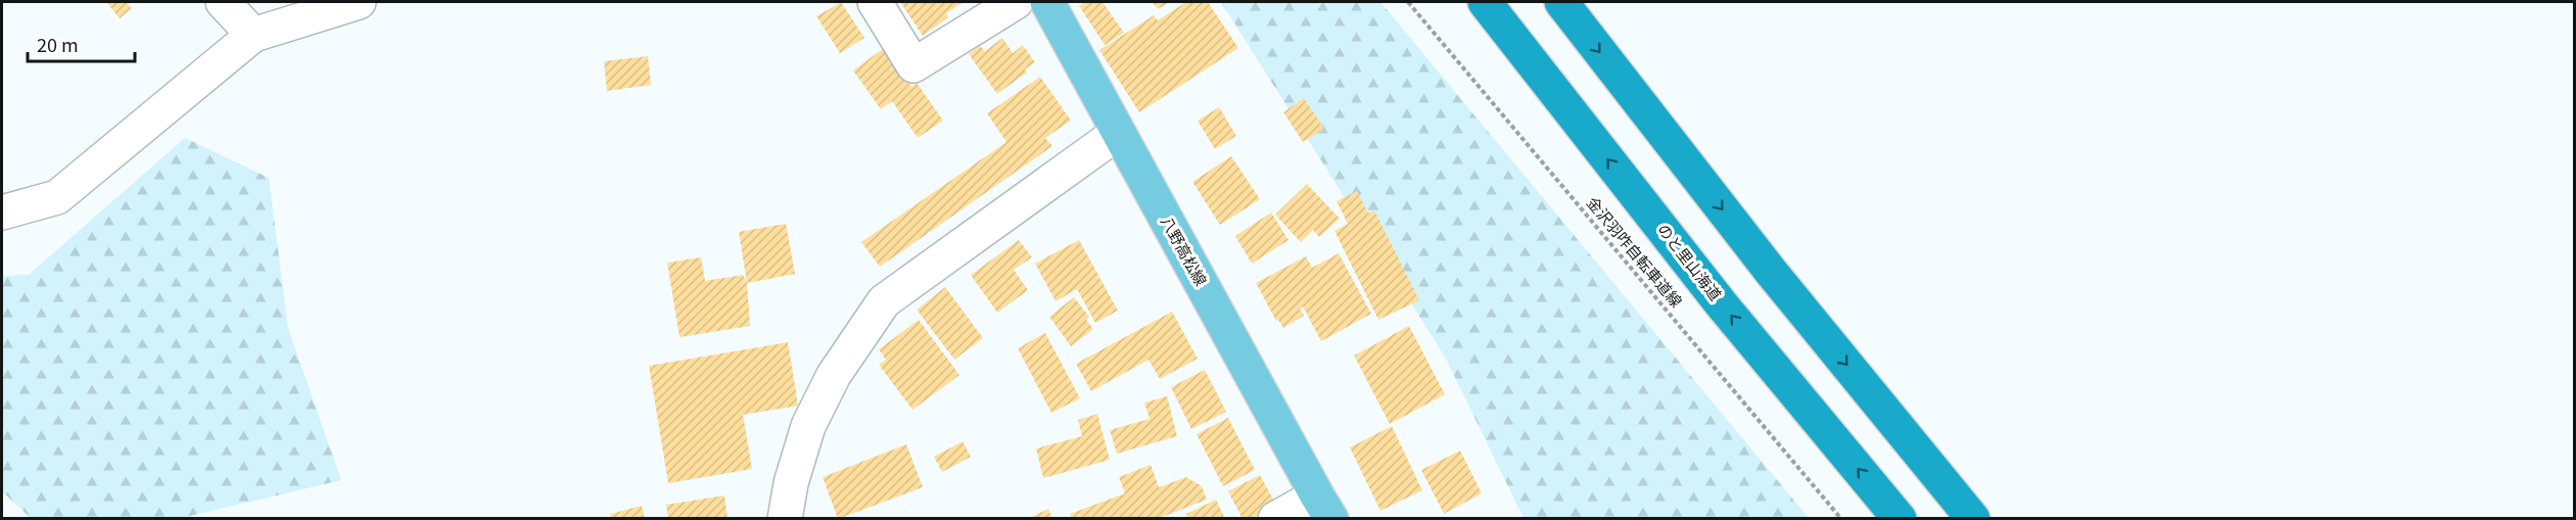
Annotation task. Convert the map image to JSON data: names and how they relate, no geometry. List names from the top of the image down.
{
  "streets": {
    "highway": ["のと里山海道"],
    "main road": ["八野高松線"],
    "path": ["金沢羽咋自転車道線"]
  },
  "scale_bar": "20 m"
}
